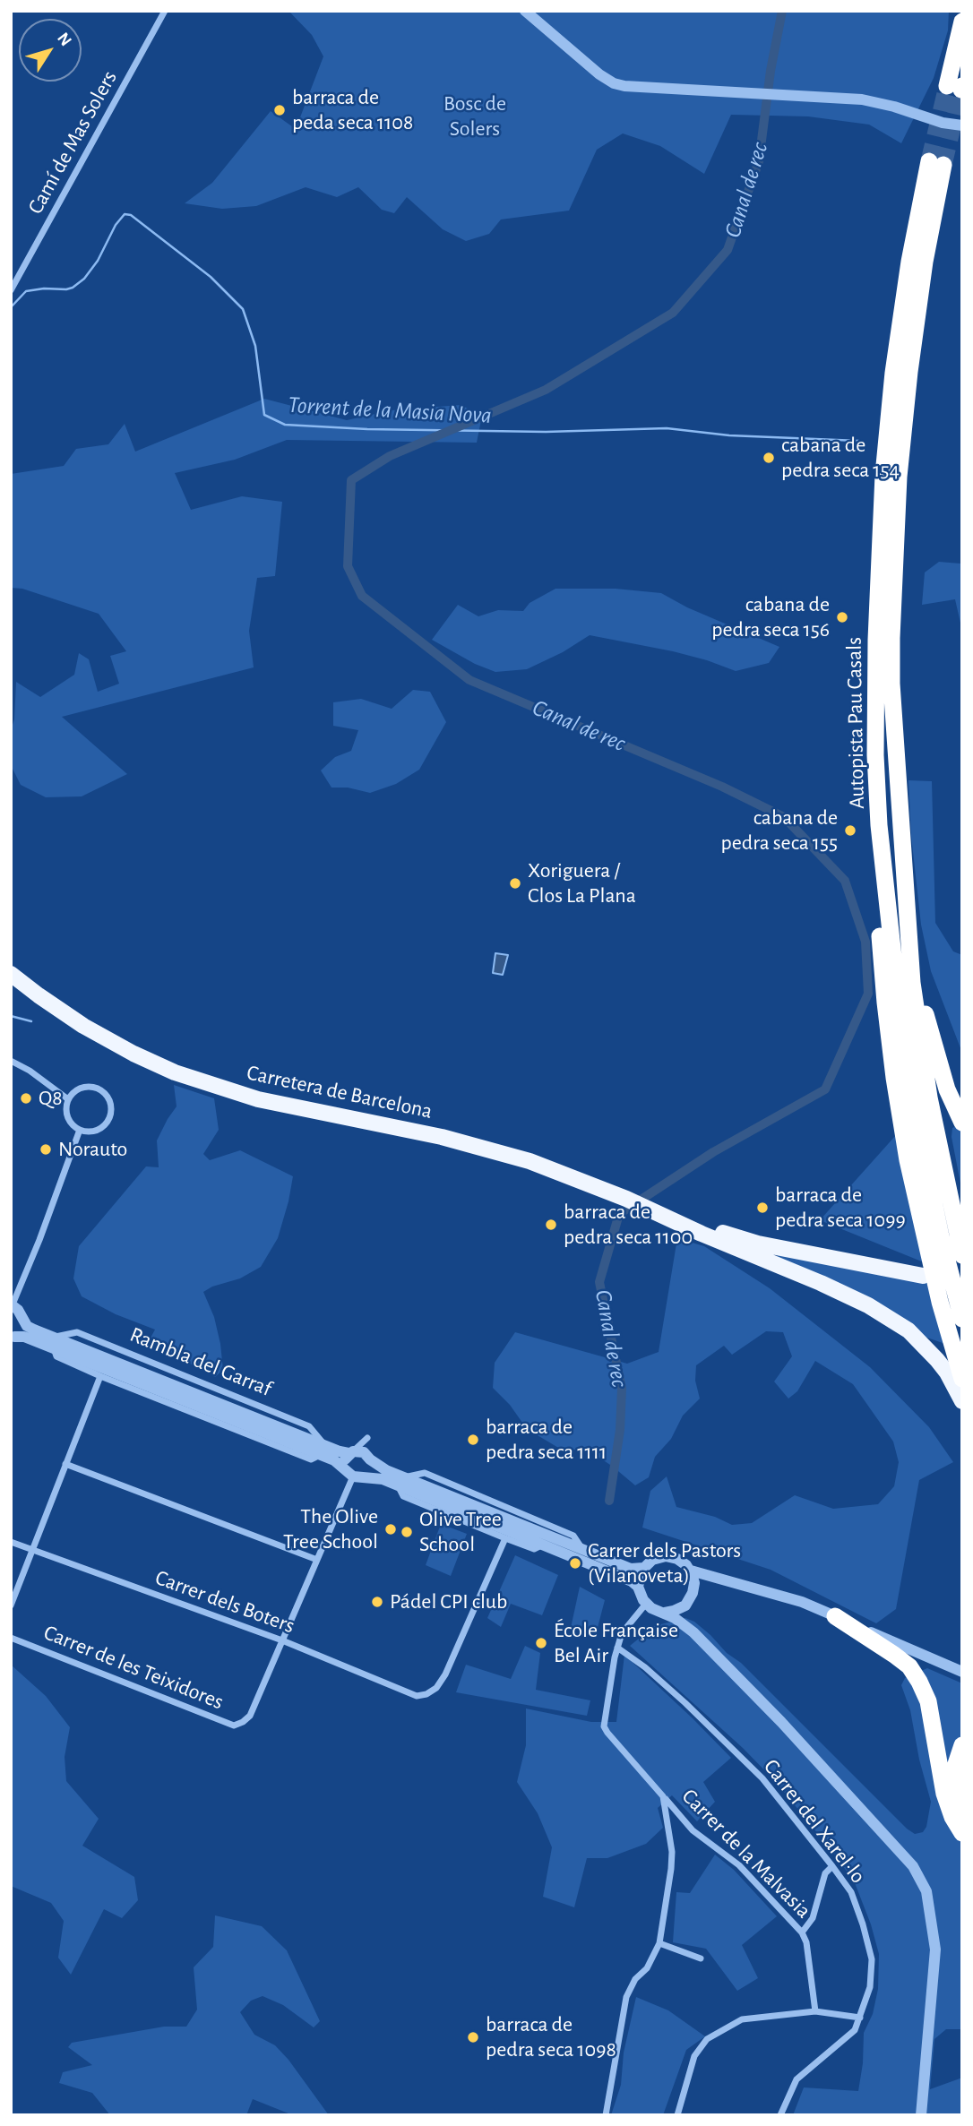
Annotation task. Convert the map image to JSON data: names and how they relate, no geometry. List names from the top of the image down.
{
  "streets": {
    "highway": ["Autopista Pau Casals", "Carretera de Barcelona"],
    "street": [
      "Camí de Mas Solers",
      "Rambla del Garraf",
      "Carrer dels Boters",
      "Carrer de les Teixidores",
      "Carrer del Xarel·lo",
      "Carrer de la Malvasia"
    ]
  },
  "crossings": [
    ["Rambla del Garraf", "Carrer dels Boters"],
    ["Rambla del Garraf", "Carrer de la Malvasia"],
    ["Carrer dels Boters", "Carrer de les Teixidores"],
    ["Carrer del Xarel·lo", "Carrer de la Malvasia"]
  ],
  "water": ["Canal de rec", "Torrent de la Masia Nova"],
  "parks": ["Bosc de Solers"],
  "places": [
    "barraca de peda seca 1108",
    "cabana de pedra seca 154",
    "cabana de pedra seca 156",
    "cabana de pedra seca 155",
    "Xoriguera / Clos La Plana",
    "Q8",
    "Norauto",
    "barraca de pedra seca 1099",
    "barraca de pedra seca 1100",
    "barraca de pedra seca 1111",
    "The Olive Tree School",
    "Olive Tree School",
    "Carrer dels Pastors (Vilanoveta)",
    "Pádel CPI club",
    "École Française Bel Air",
    "barraca de pedra seca 1098"
  ],
  "north": "top right"
}
